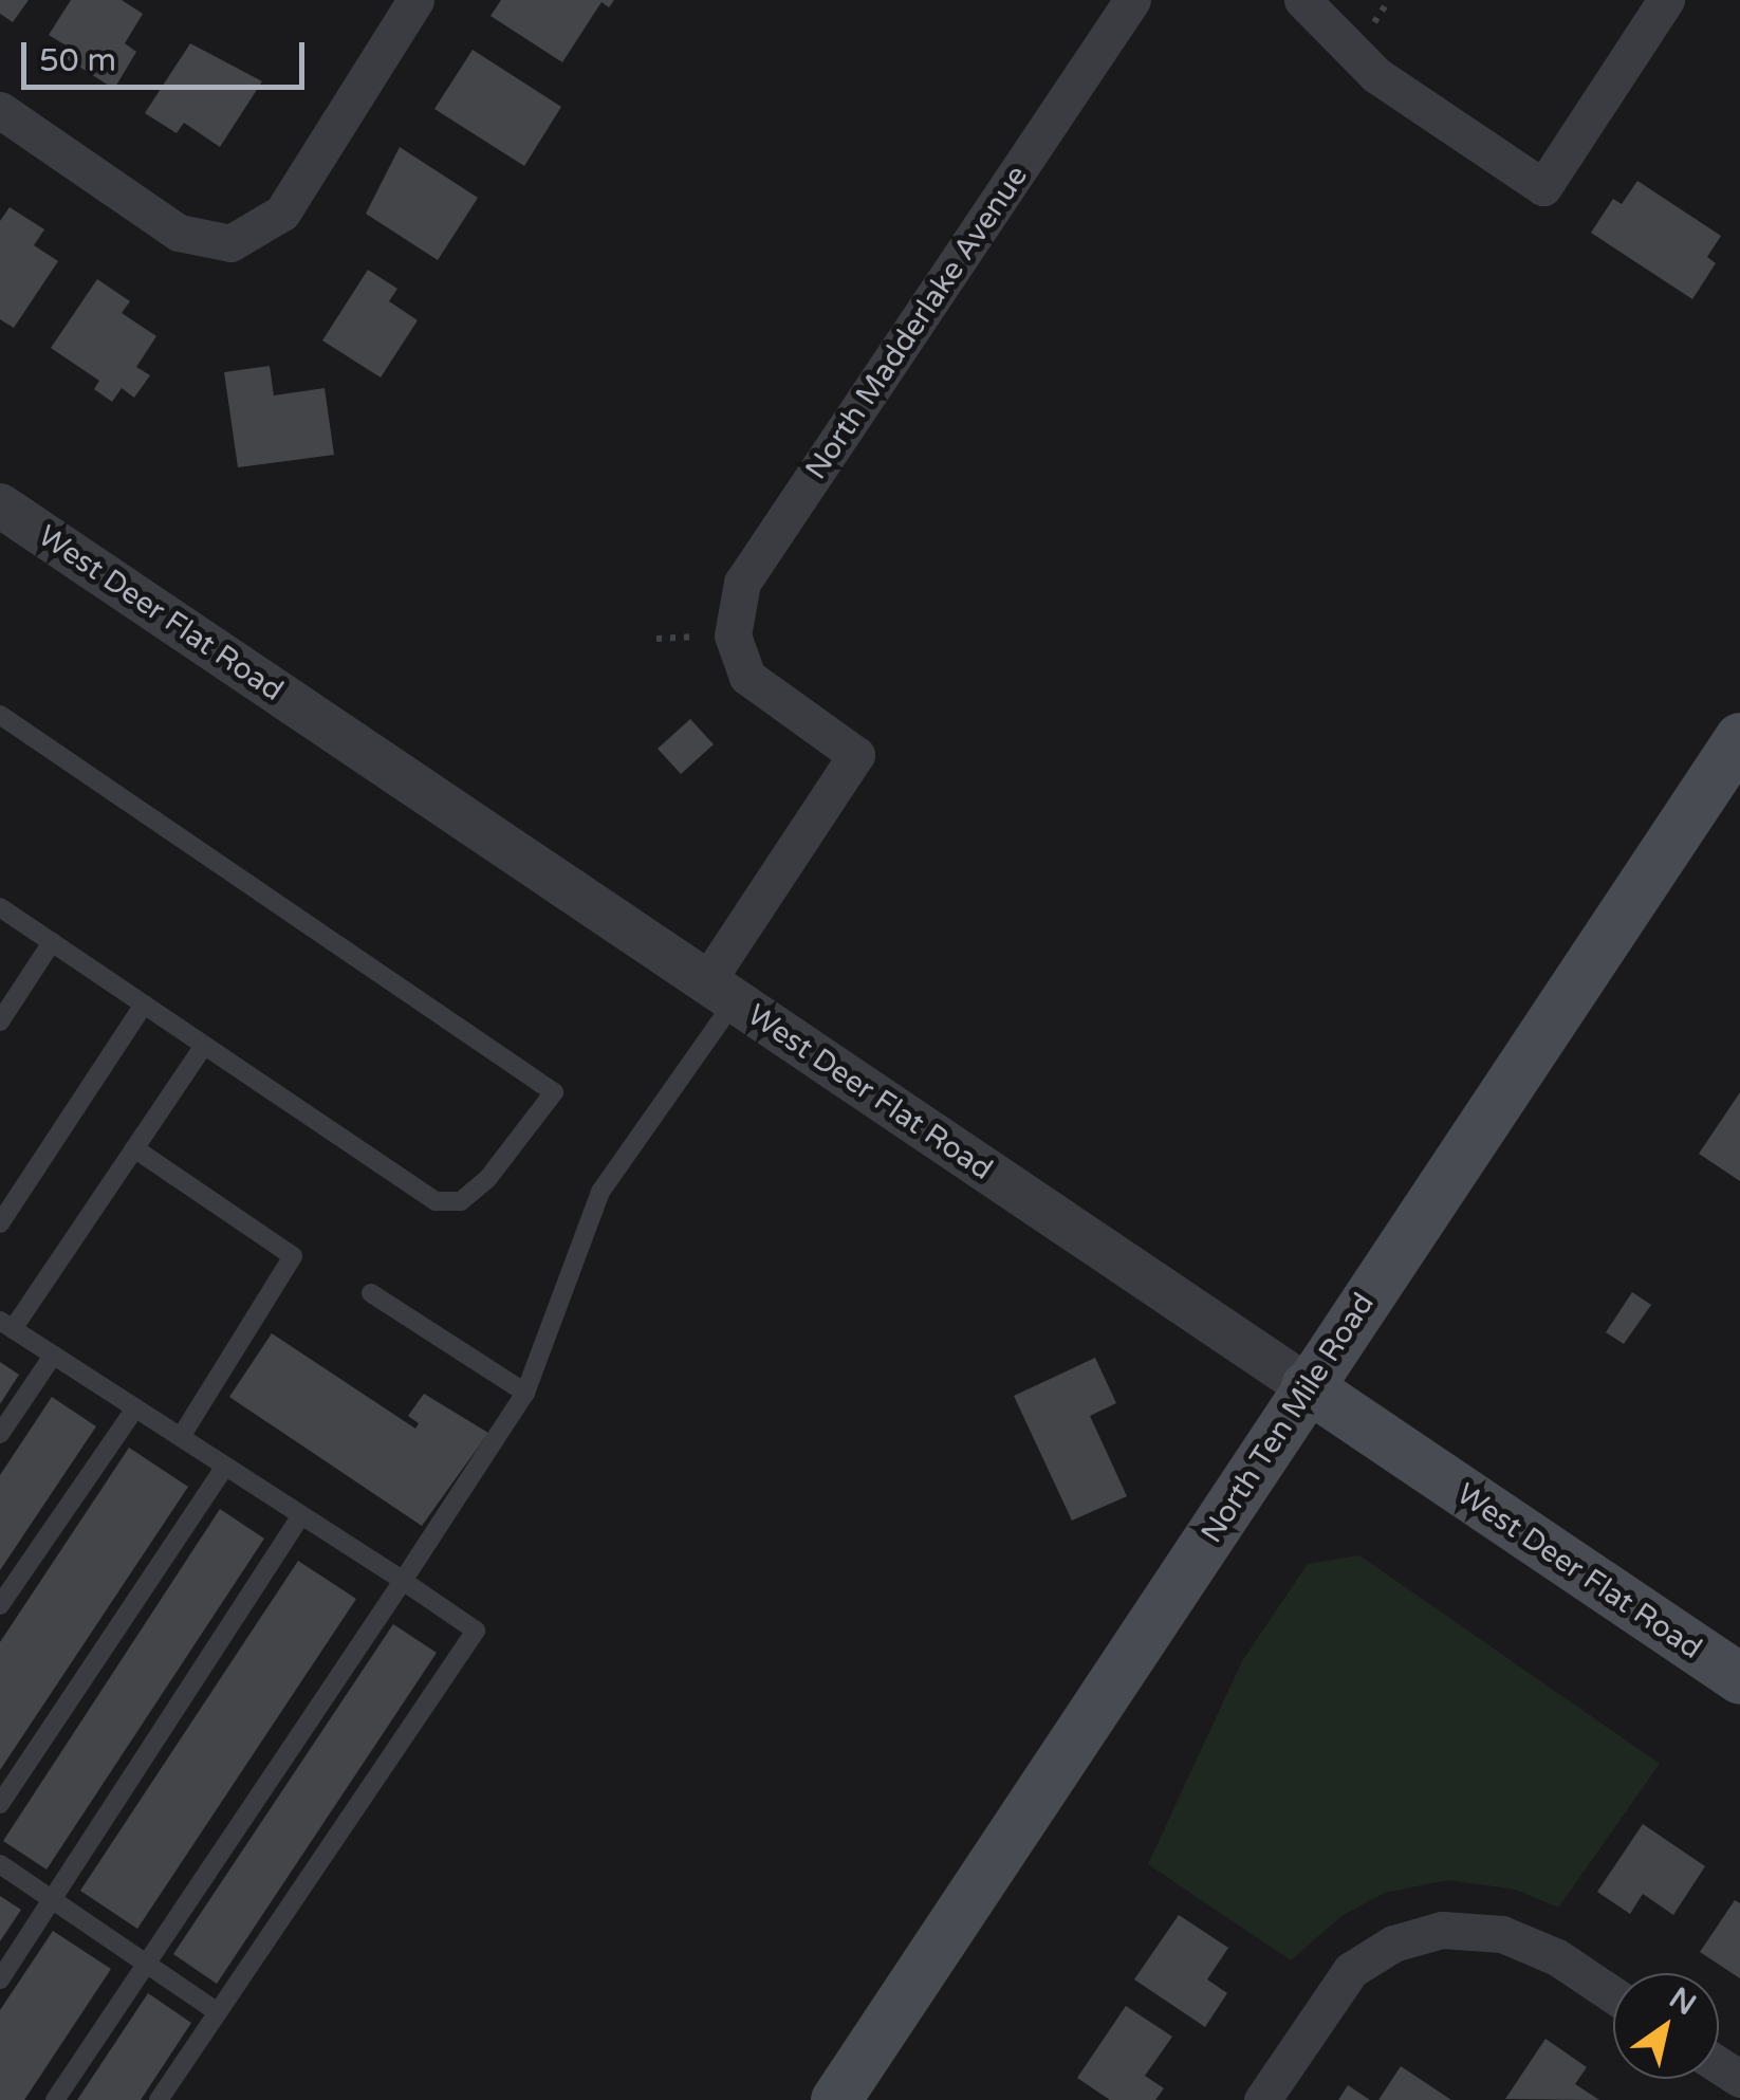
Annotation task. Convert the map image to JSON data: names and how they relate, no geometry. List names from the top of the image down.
{
  "streets": {
    "main road": ["West Deer Flat Road", "North Ten Mile Road"],
    "street": ["North Madderlake Avenue"]
  },
  "crossings": [
    ["North Madderlake Avenue", "West Deer Flat Road"],
    ["West Deer Flat Road", "North Ten Mile Road"]
  ],
  "scale_bar": "50 m",
  "north": "top right"
}
